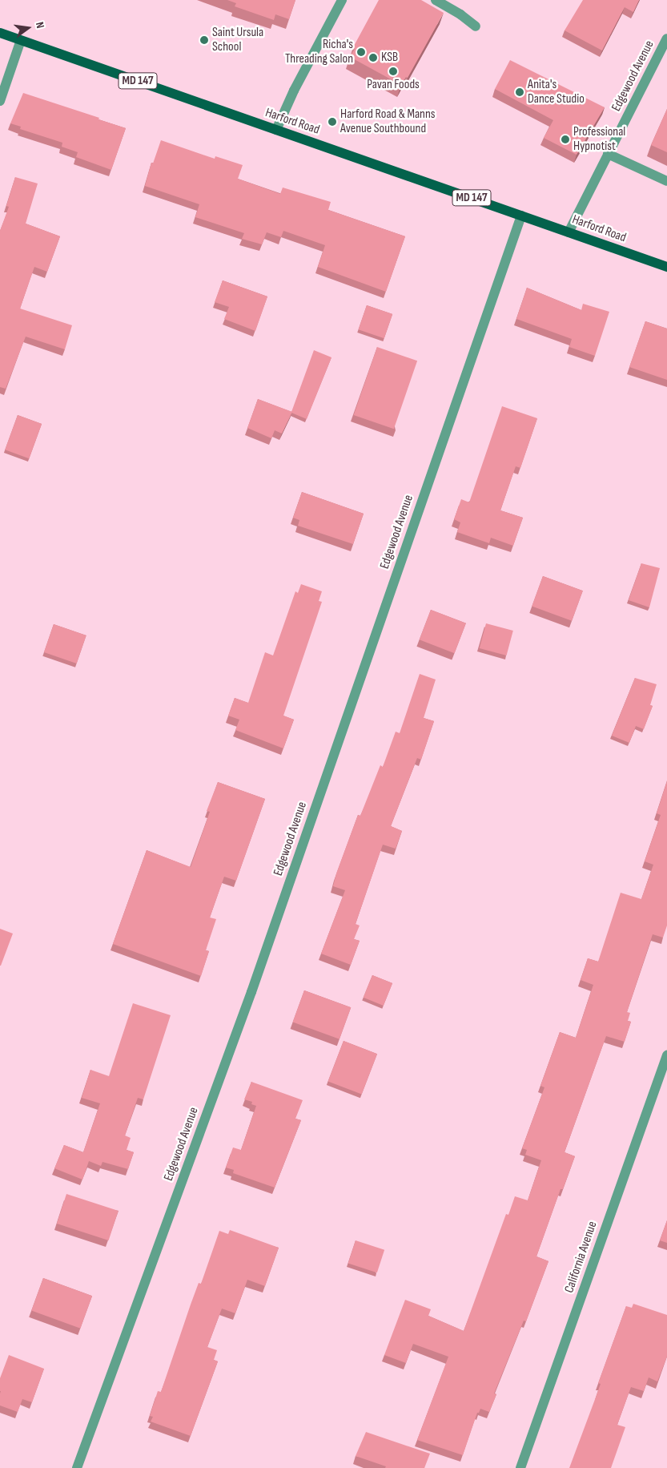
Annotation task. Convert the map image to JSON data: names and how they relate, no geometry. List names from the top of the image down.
{
  "streets": {
    "main road": ["MD 147", "Harford Road"],
    "street": ["Edgewood Avenue", "California Avenue"]
  },
  "crossings": [
    ["Edgewood Avenue", "Harford Road"]
  ],
  "places": [
    "Saint Ursula School",
    "Richa's Threading Salon",
    "KSB",
    "Pavan Foods",
    "Anita's Dance Studio",
    "Harford Road & Manns Avenue Southbound",
    "Professional Hypnotist"
  ],
  "north": "right"
}
